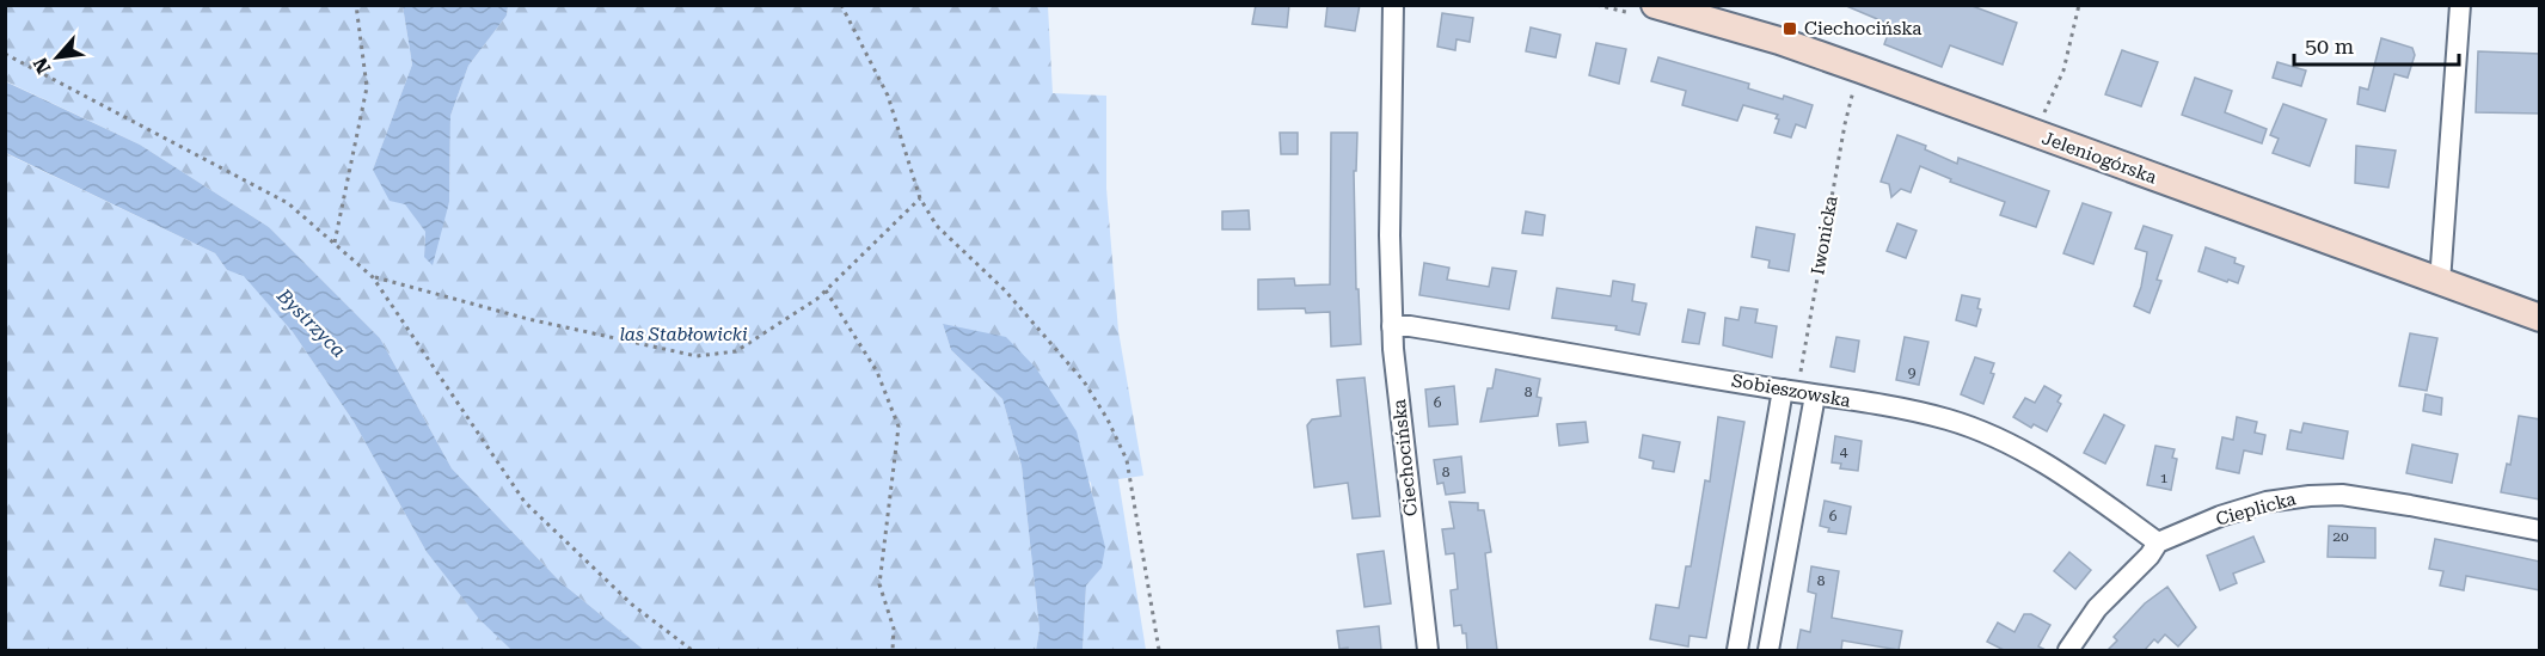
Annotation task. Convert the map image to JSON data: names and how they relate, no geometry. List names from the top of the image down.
{
  "streets": {
    "street": [
      "Jeleniogórska",
      "Sobieszowska",
      "Ciechocińska",
      "Cieplicka"
    ],
    "path": ["Iwonicka"]
  },
  "crossings": [
    ["Iwonicka", "Sobieszowska"],
    ["Sobieszowska", "Ciechocińska"],
    ["Sobieszowska", "Cieplicka"]
  ],
  "water": ["Bystrzyca"],
  "parks": ["las Stabłowicki"],
  "places": {
    "transit": ["Ciechocińska"]
  },
  "house_numbers": [
    "9",
    "8",
    "6",
    "4",
    "8",
    "1",
    "6",
    "20",
    "8"
  ],
  "scale_bar": "50 m",
  "north": "bottom left"
}
